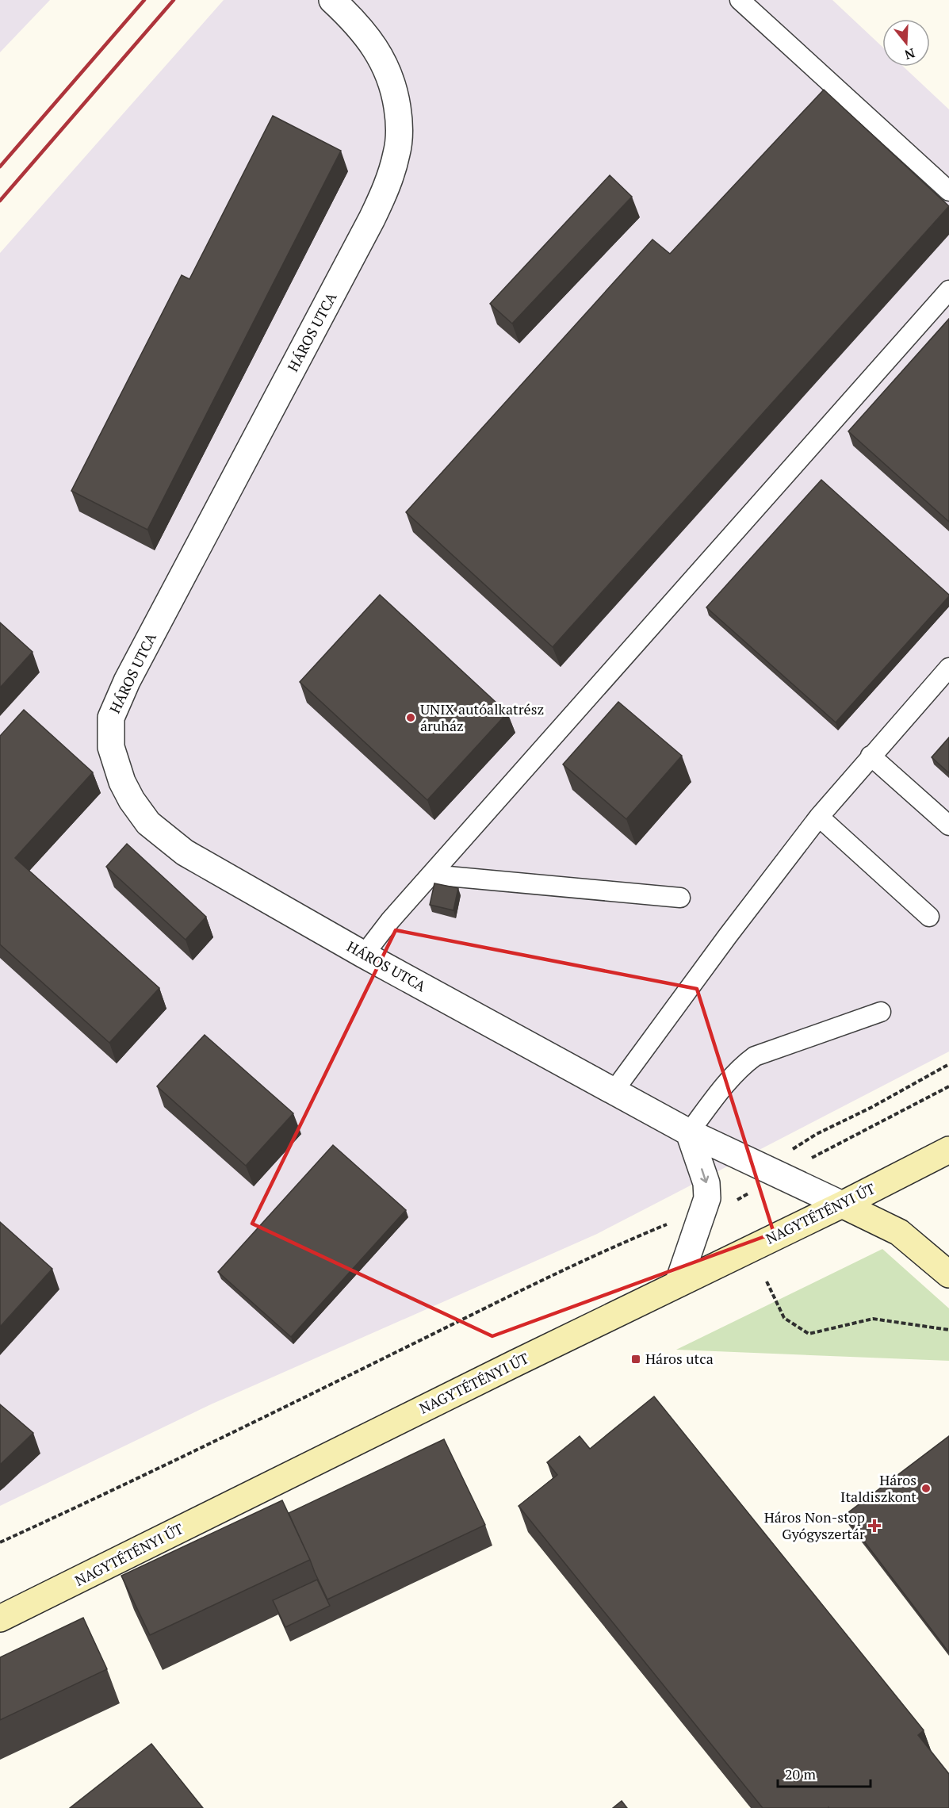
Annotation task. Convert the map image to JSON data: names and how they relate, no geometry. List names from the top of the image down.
{
  "streets": {
    "main road": ["HÁROS UTCA", "NAGYTÉTÉNYI ÚT"]
  },
  "crossings": [
    ["HÁROS UTCA", "NAGYTÉTÉNYI ÚT"]
  ],
  "places": {
    "other": ["UNIX autóalkatrész áruház", "Háros Italdiszkont"],
    "transit": ["Háros utca"],
    "health": ["Háros Non-stop Gyógyszertár"]
  },
  "scale_bar": "20 m",
  "north": "bottom"
}
